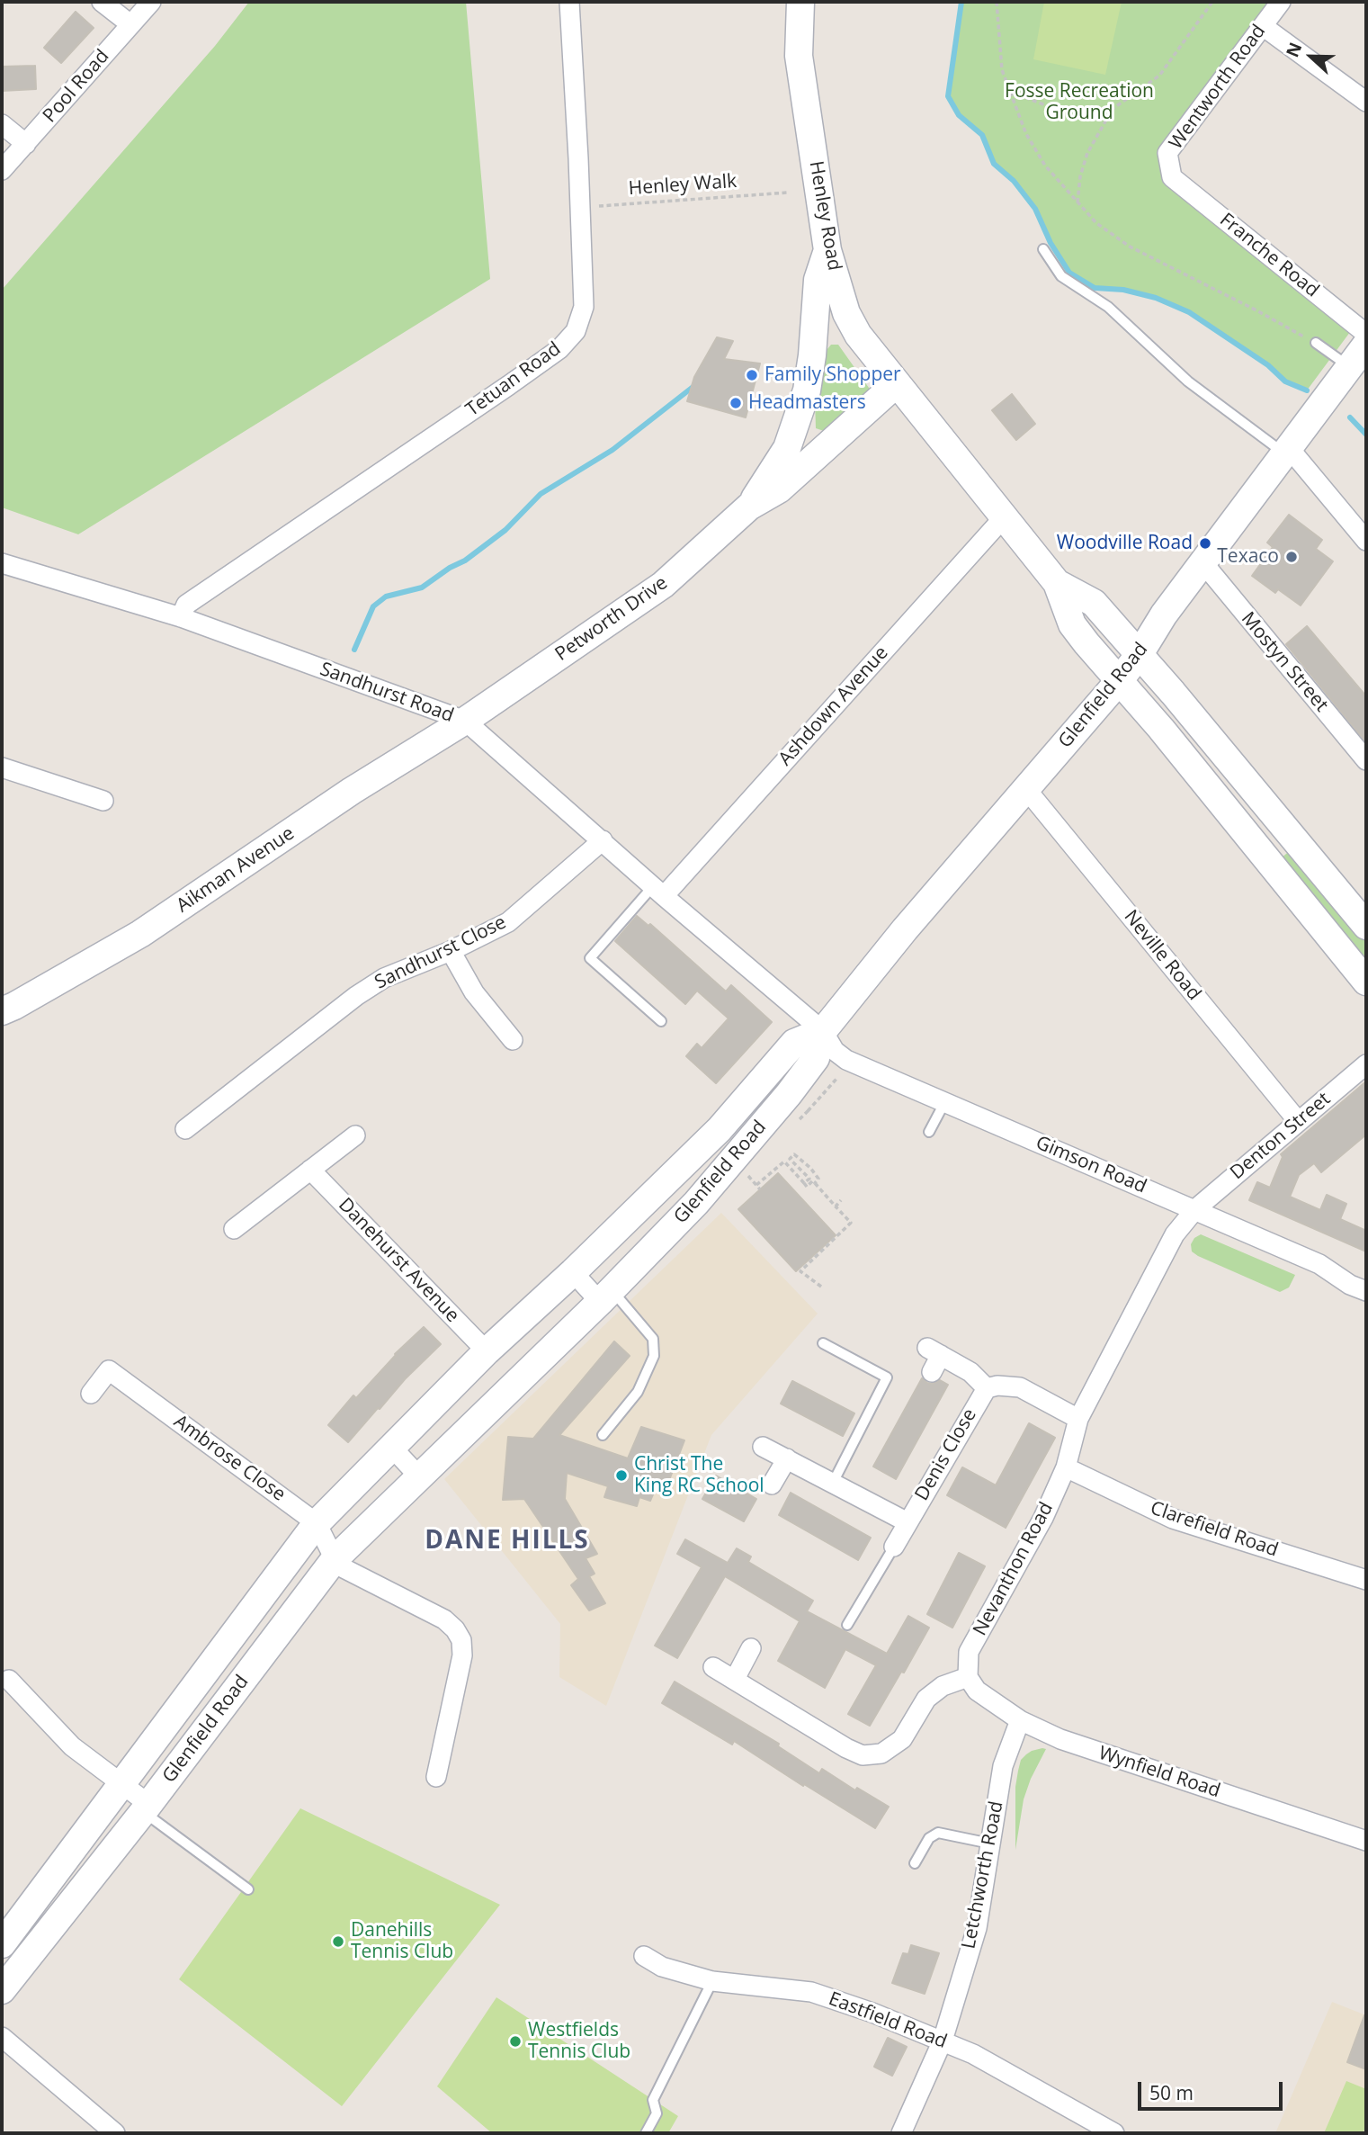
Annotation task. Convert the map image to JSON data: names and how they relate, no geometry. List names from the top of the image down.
{
  "streets": {
    "street": [
      "Pool Road",
      "Wentworth Road",
      "Henley Road",
      "Franche Road",
      "Tetuan Road",
      "Petworth Drive",
      "Mostyn Street",
      "Sandhurst Road",
      "Glenfield Road",
      "Ashdown Avenue",
      "Aikman Avenue",
      "Sandhurst Close",
      "Neville Road",
      "Denton Street",
      "Gimson Road",
      "Danehurst Avenue",
      "Denis Close",
      "Ambrose Close",
      "Clarefield Road",
      "Nevanthon Road",
      "Wynfield Road",
      "Letchworth Road",
      "Eastfield Road"
    ],
    "path": ["Henley Walk"]
  },
  "crossings": [
    ["Wentworth Road", "Franche Road"],
    ["Henley Walk", "Tetuan Road"],
    ["Henley Road", "Petworth Drive"],
    ["Henley Road", "Glenfield Road"],
    ["Henley Road", "Ashdown Avenue"],
    ["Tetuan Road", "Sandhurst Road"],
    ["Petworth Drive", "Sandhurst Road"],
    ["Petworth Drive", "Aikman Avenue"],
    ["Mostyn Street", "Glenfield Road"],
    ["Sandhurst Road", "Glenfield Road"],
    ["Sandhurst Road", "Ashdown Avenue"],
    ["Sandhurst Road", "Aikman Avenue"],
    ["Sandhurst Road", "Sandhurst Close"],
    ["Sandhurst Road", "Gimson Road"],
    ["Glenfield Road", "Neville Road"],
    ["Glenfield Road", "Gimson Road"],
    ["Glenfield Road", "Danehurst Avenue"],
    ["Glenfield Road", "Ambrose Close"],
    ["Neville Road", "Denton Street"],
    ["Denton Street", "Gimson Road"],
    ["Denton Street", "Nevanthon Road"],
    ["Gimson Road", "Nevanthon Road"],
    ["Denis Close", "Nevanthon Road"],
    ["Clarefield Road", "Nevanthon Road"],
    ["Nevanthon Road", "Wynfield Road"],
    ["Wynfield Road", "Letchworth Road"],
    ["Letchworth Road", "Eastfield Road"]
  ],
  "districts": ["DANE HILLS"],
  "parks": ["Fosse Recreation Ground"],
  "places": [
    "Family Shopper",
    "Headmasters",
    "Woodville Road",
    "Texaco",
    "Christ The King RC School",
    "Danehills Tennis Club",
    "Westfields Tennis Club"
  ],
  "scale_bar": "50 m",
  "north": "left"
}
